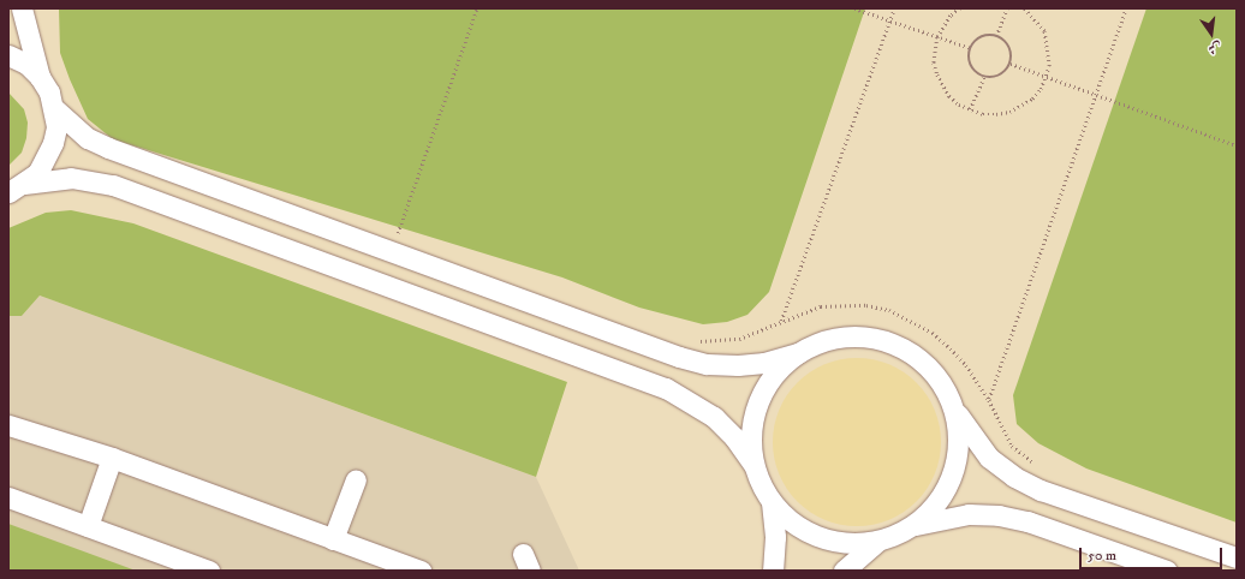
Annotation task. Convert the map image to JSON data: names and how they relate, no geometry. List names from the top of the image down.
{
  "scale_bar": "50 m",
  "north": "bottom"
}
